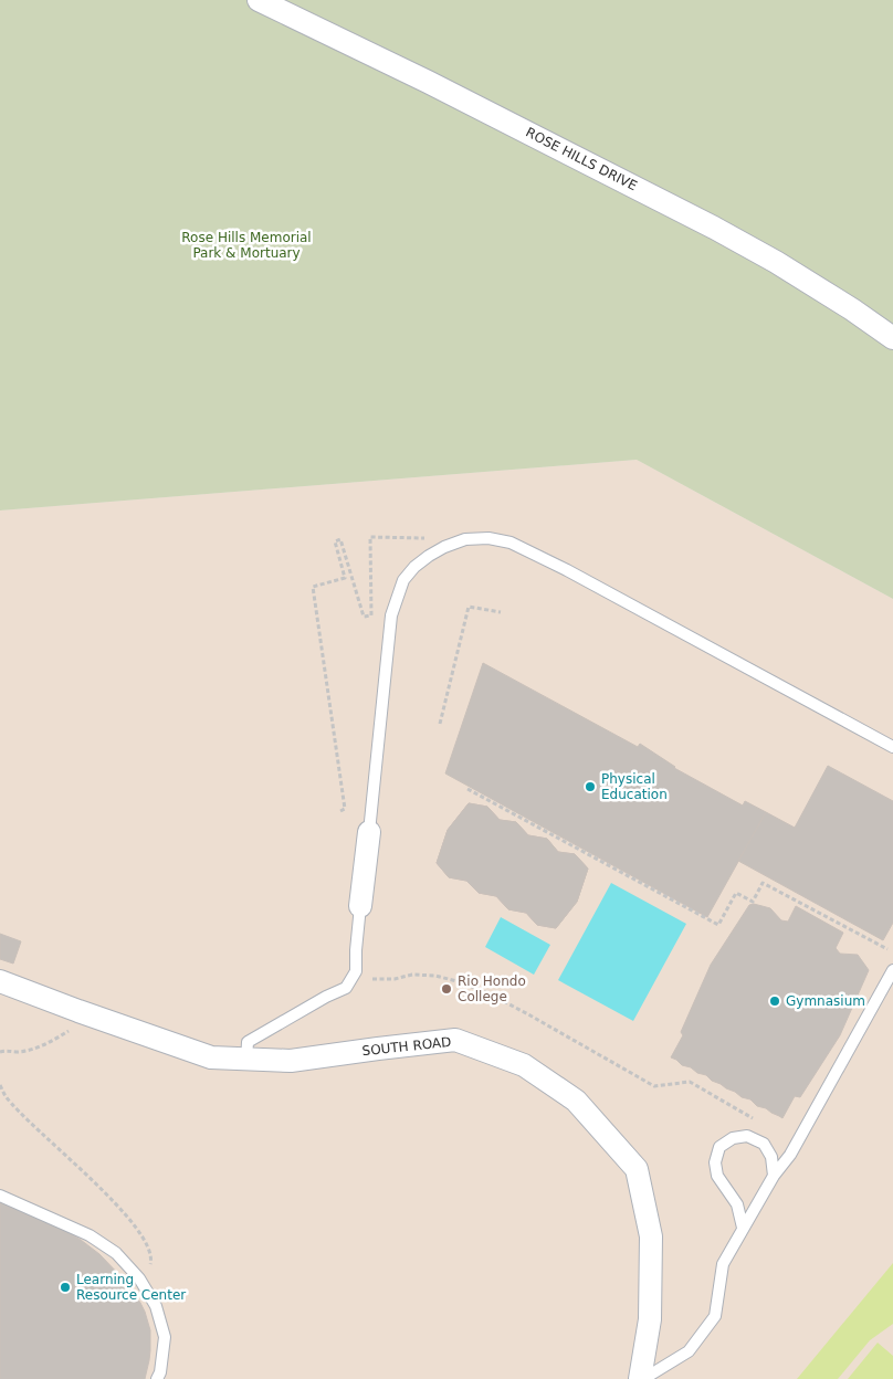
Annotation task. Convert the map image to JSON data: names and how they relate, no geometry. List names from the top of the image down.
{
  "streets": {
    "street": ["ROSE HILLS DRIVE", "SOUTH ROAD"]
  },
  "parks": ["Rose Hills Memorial Park & Mortuary"],
  "places": [
    "Physical Education",
    "Rio Hondo College",
    "Gymnasium",
    "Learning Resource Center"
  ]
}
